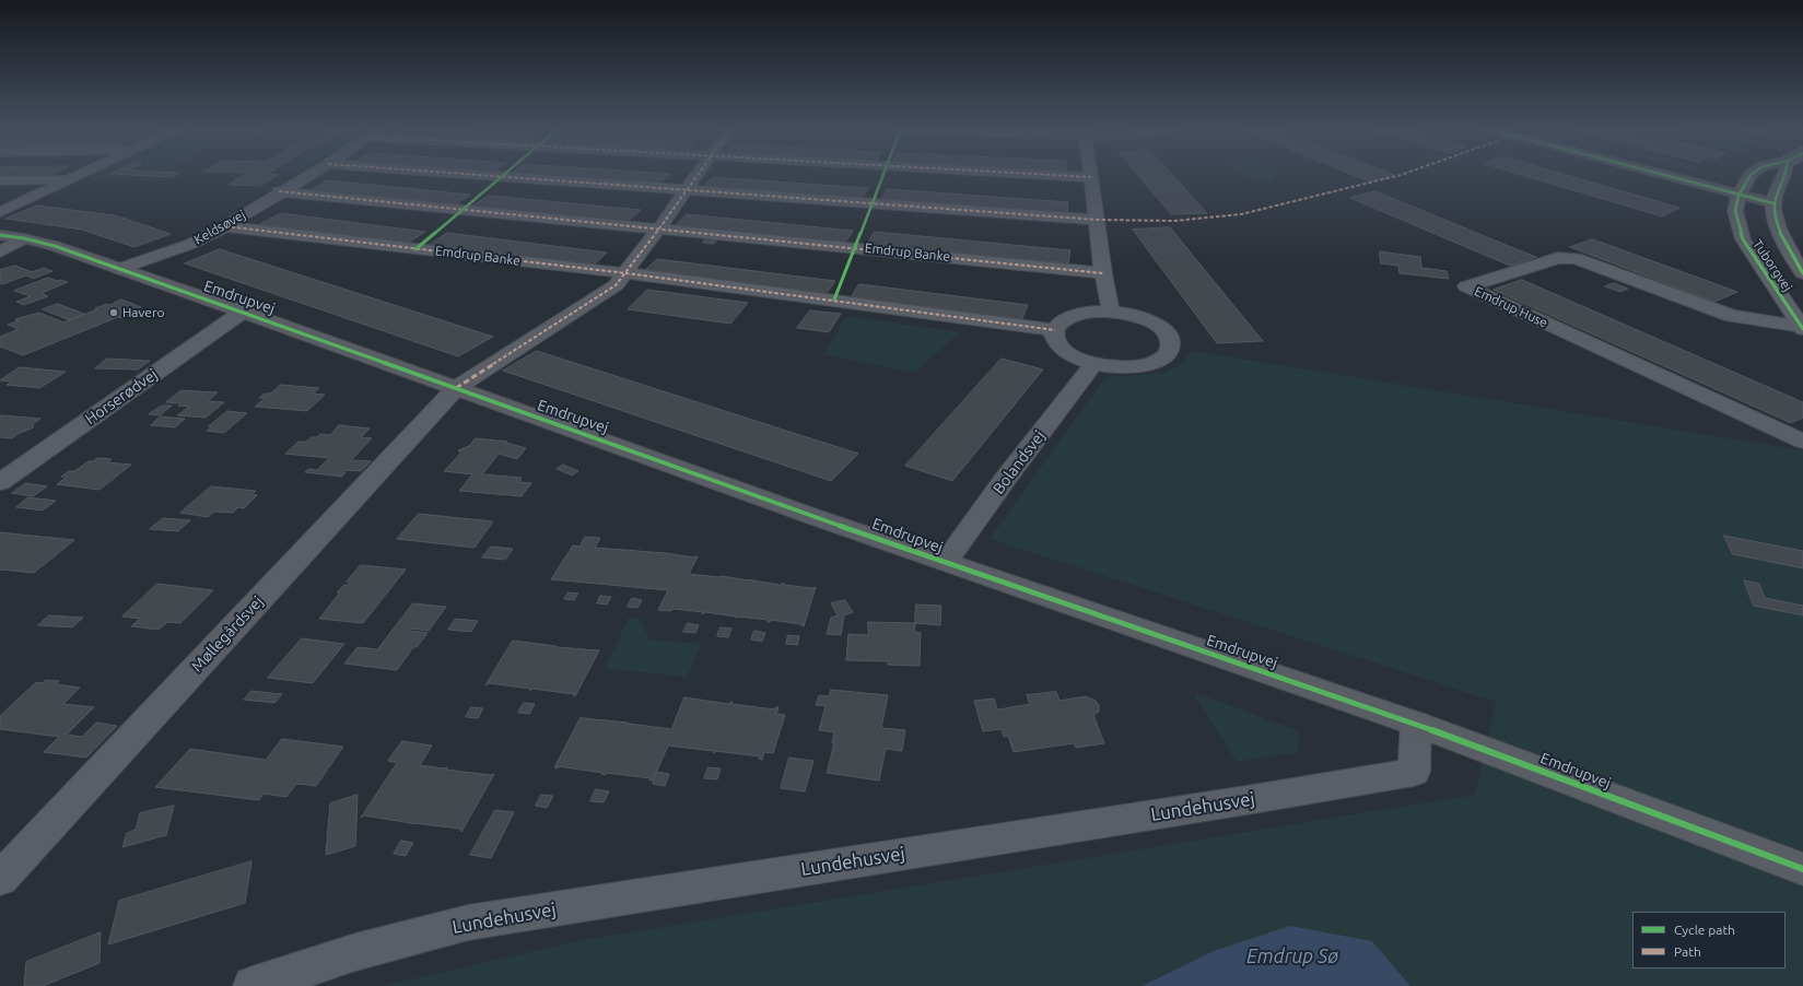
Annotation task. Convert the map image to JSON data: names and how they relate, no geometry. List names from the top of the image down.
{
  "streets": {
    "main road": ["Tuborgvej"],
    "street": [
      "Keldsøvej",
      "Emdrup Banke",
      "Emdrupvej",
      "Emdrup Huse",
      "Horserødvej",
      "Bolandsvej",
      "Møllegårdsvej",
      "Lundehusvej"
    ]
  },
  "crossings": [
    ["Keldsøvej", "Emdrup Banke"],
    ["Keldsøvej", "Emdrupvej"],
    ["Tuborgvej", "Emdrup Huse"],
    ["Emdrupvej", "Horserødvej"],
    ["Emdrupvej", "Bolandsvej"],
    ["Emdrupvej", "Møllegårdsvej"],
    ["Emdrupvej", "Lundehusvej"]
  ],
  "water": ["Emdrup Sø"],
  "places": ["Havero"],
  "legend": ["Cycle path", "Path"]
}
